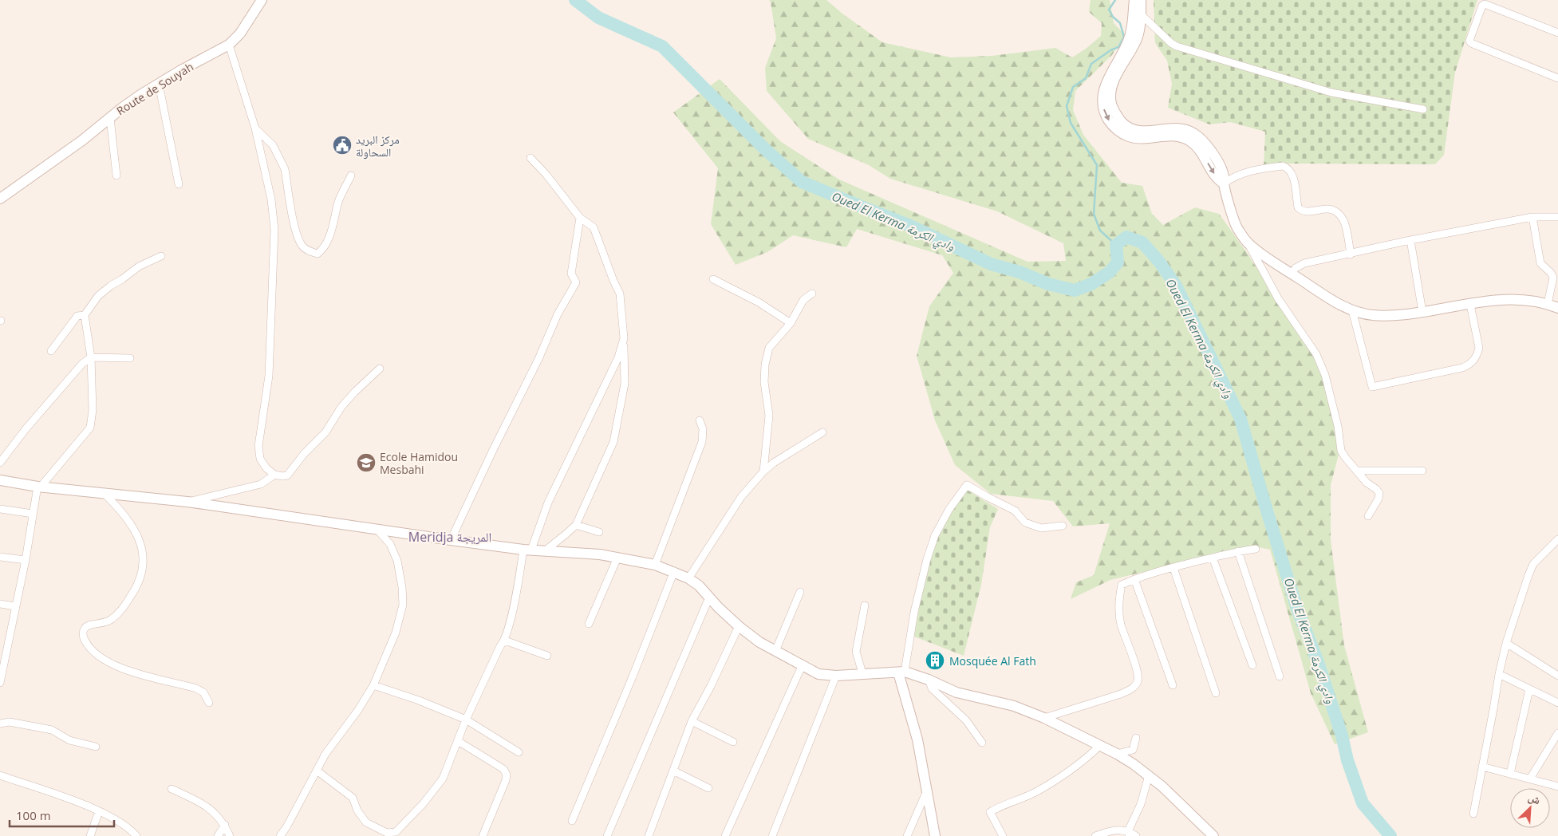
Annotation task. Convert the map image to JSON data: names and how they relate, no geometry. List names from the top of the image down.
{
  "streets": {
    "street": ["Route de Souyah"]
  },
  "districts": ["Meridja المريجة"],
  "water": ["Oued El Kerma وادي الكرمة"],
  "places": {
    "public building": ["مركز البريد السحاولة"],
    "school or university": ["Ecole Hamidou Mesbahi"],
    "building": ["Mosquée Al Fath"]
  },
  "scale_bar": "100 m",
  "north": "top right"
}
